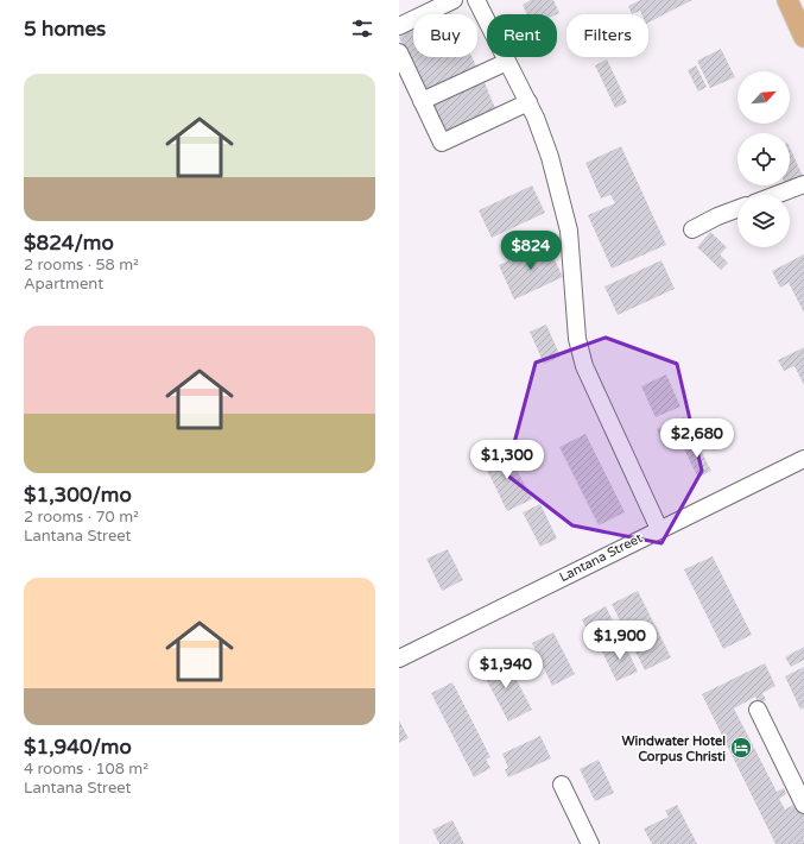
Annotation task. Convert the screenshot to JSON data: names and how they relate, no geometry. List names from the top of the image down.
{
  "streets": {
    "street": ["Lantana Street"]
  },
  "places": {
    "hotel": ["Windwater Hotel Corpus Christi"]
  },
  "north": "top right",
  "page": {
    "heading": "5 homes",
    "chip": ["Buy", "Rent", "Filters"],
    "list": [
      {
        "name": "$824/mo",
        "note": "2 rooms · 58 m² · Apartment"
      },
      {
        "name": "$1,300/mo",
        "note": "2 rooms · 70 m² · Lantana Street"
      },
      {
        "name": "$1,940/mo",
        "note": "4 rooms · 108 m² · Lantana Street"
      }
    ],
    "price": [
      "$824",
      "$2,680",
      "$1,300",
      "$1,900",
      "$1,940"
    ]
  }
}
